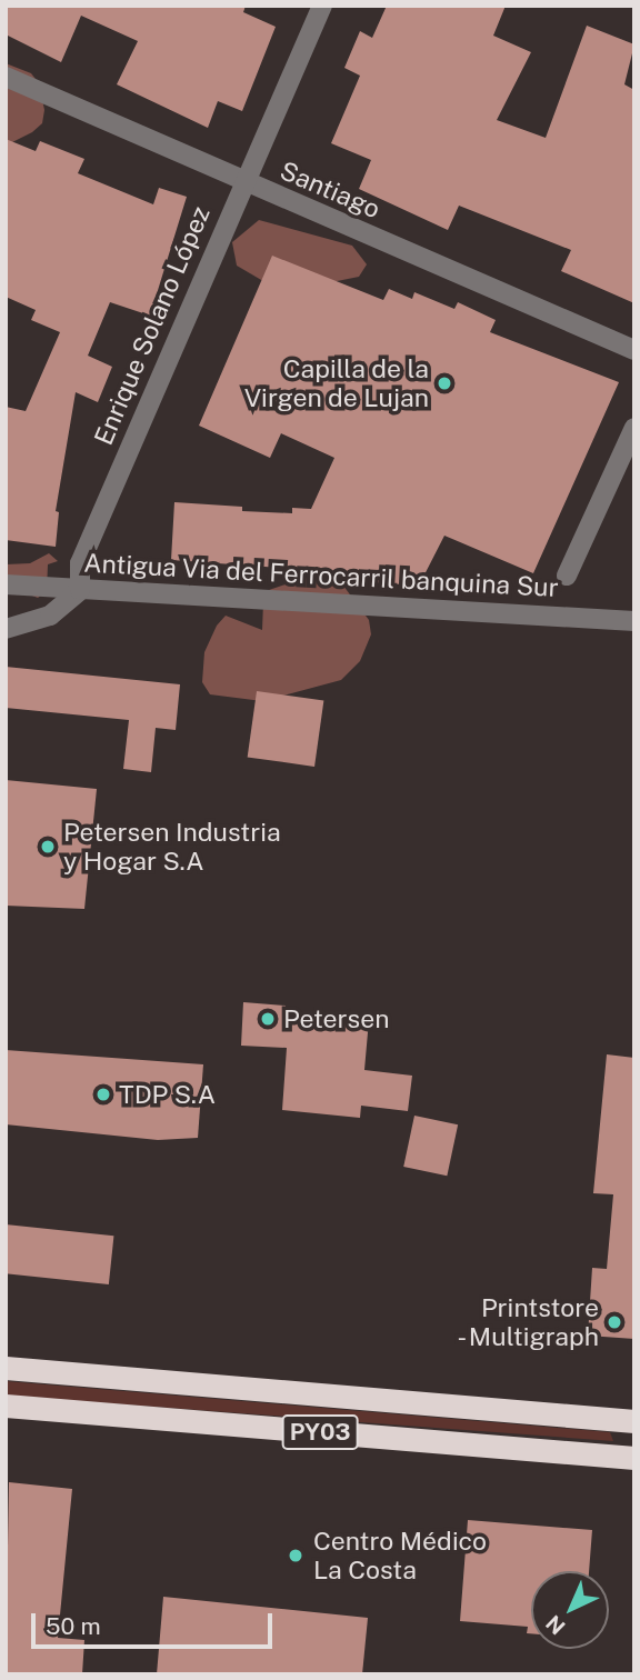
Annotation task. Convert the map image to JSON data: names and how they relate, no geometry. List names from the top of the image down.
{
  "streets": {
    "highway": ["PY03"],
    "street": ["Santiago", "Enrique Solano López", "Antigua Via del Ferrocarril banquina Sur"]
  },
  "crossings": [
    ["Santiago", "Enrique Solano López"],
    ["Enrique Solano López", "Antigua Via del Ferrocarril banquina Sur"]
  ],
  "places": [
    "Capilla de la Virgen de Lujan",
    "Petersen Industria y Hogar S.A",
    "Petersen",
    "TDP S.A",
    "Printstore - Multigraph",
    "Centro Médico La Costa"
  ],
  "scale_bar": "50 m",
  "north": "bottom left"
}
